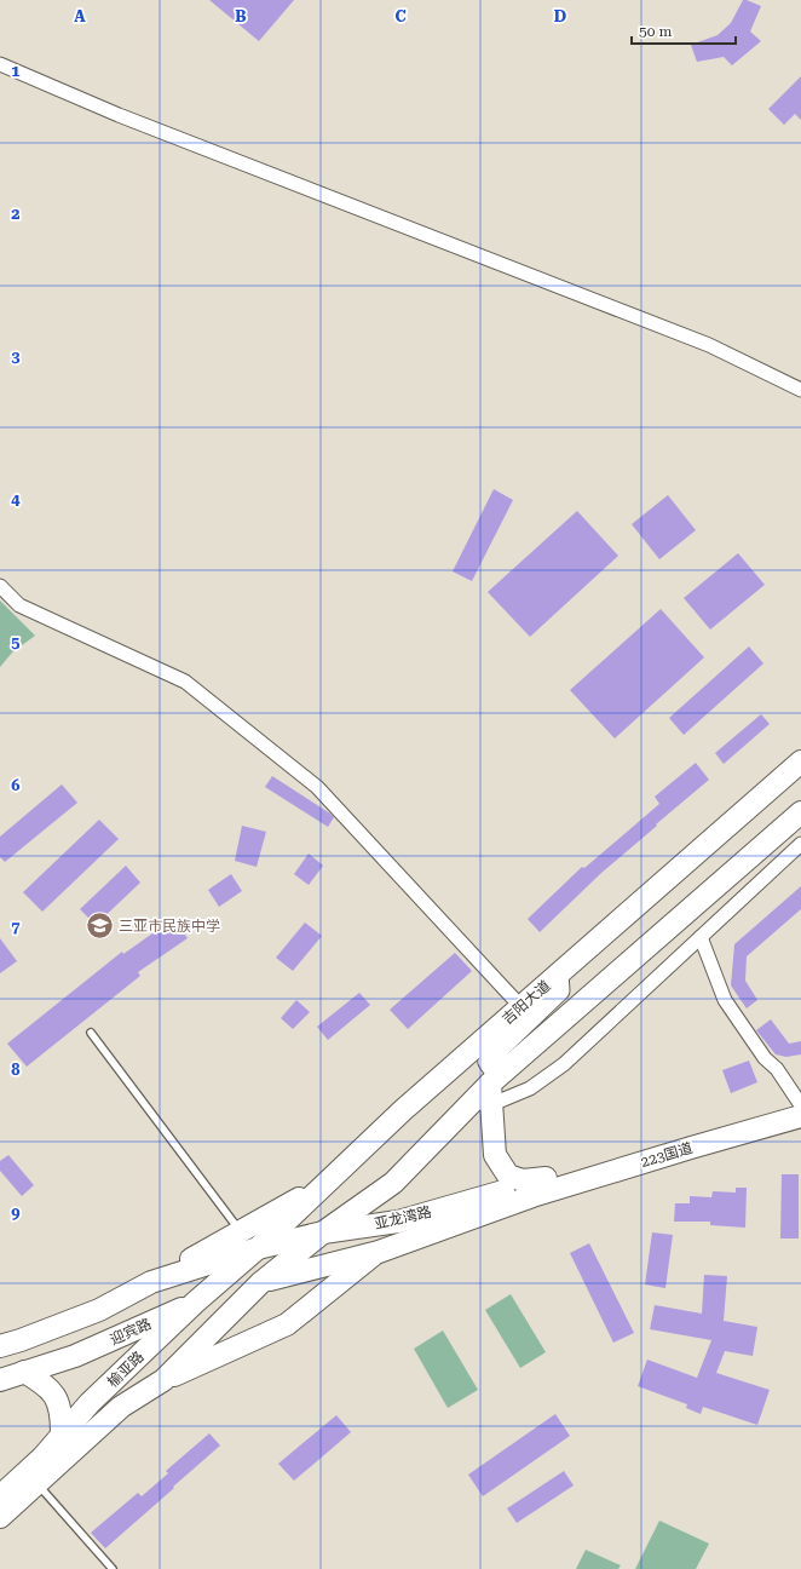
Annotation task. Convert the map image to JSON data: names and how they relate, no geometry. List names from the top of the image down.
{
  "streets": {
    "highway": [
      "吉阳大道",
      "223国道",
      "亚龙湾路",
      "迎宾路",
      "榆亚路"
    ]
  },
  "crossings": [
    ["吉阳大道", "亚龙湾路"],
    ["吉阳大道", "榆亚路"],
    ["223国道", "亚龙湾路"],
    ["亚龙湾路", "迎宾路"],
    ["亚龙湾路", "榆亚路"],
    ["迎宾路", "榆亚路"]
  ],
  "places": {
    "school or university": ["三亚市民族中学"]
  },
  "scale_bar": "50 m",
  "grid": {
    "columns": [
      "A",
      "B",
      "C",
      "D"
    ],
    "rows": [
      "1",
      "2",
      "3",
      "4",
      "5",
      "6",
      "7",
      "8",
      "9"
    ]
  }
}
